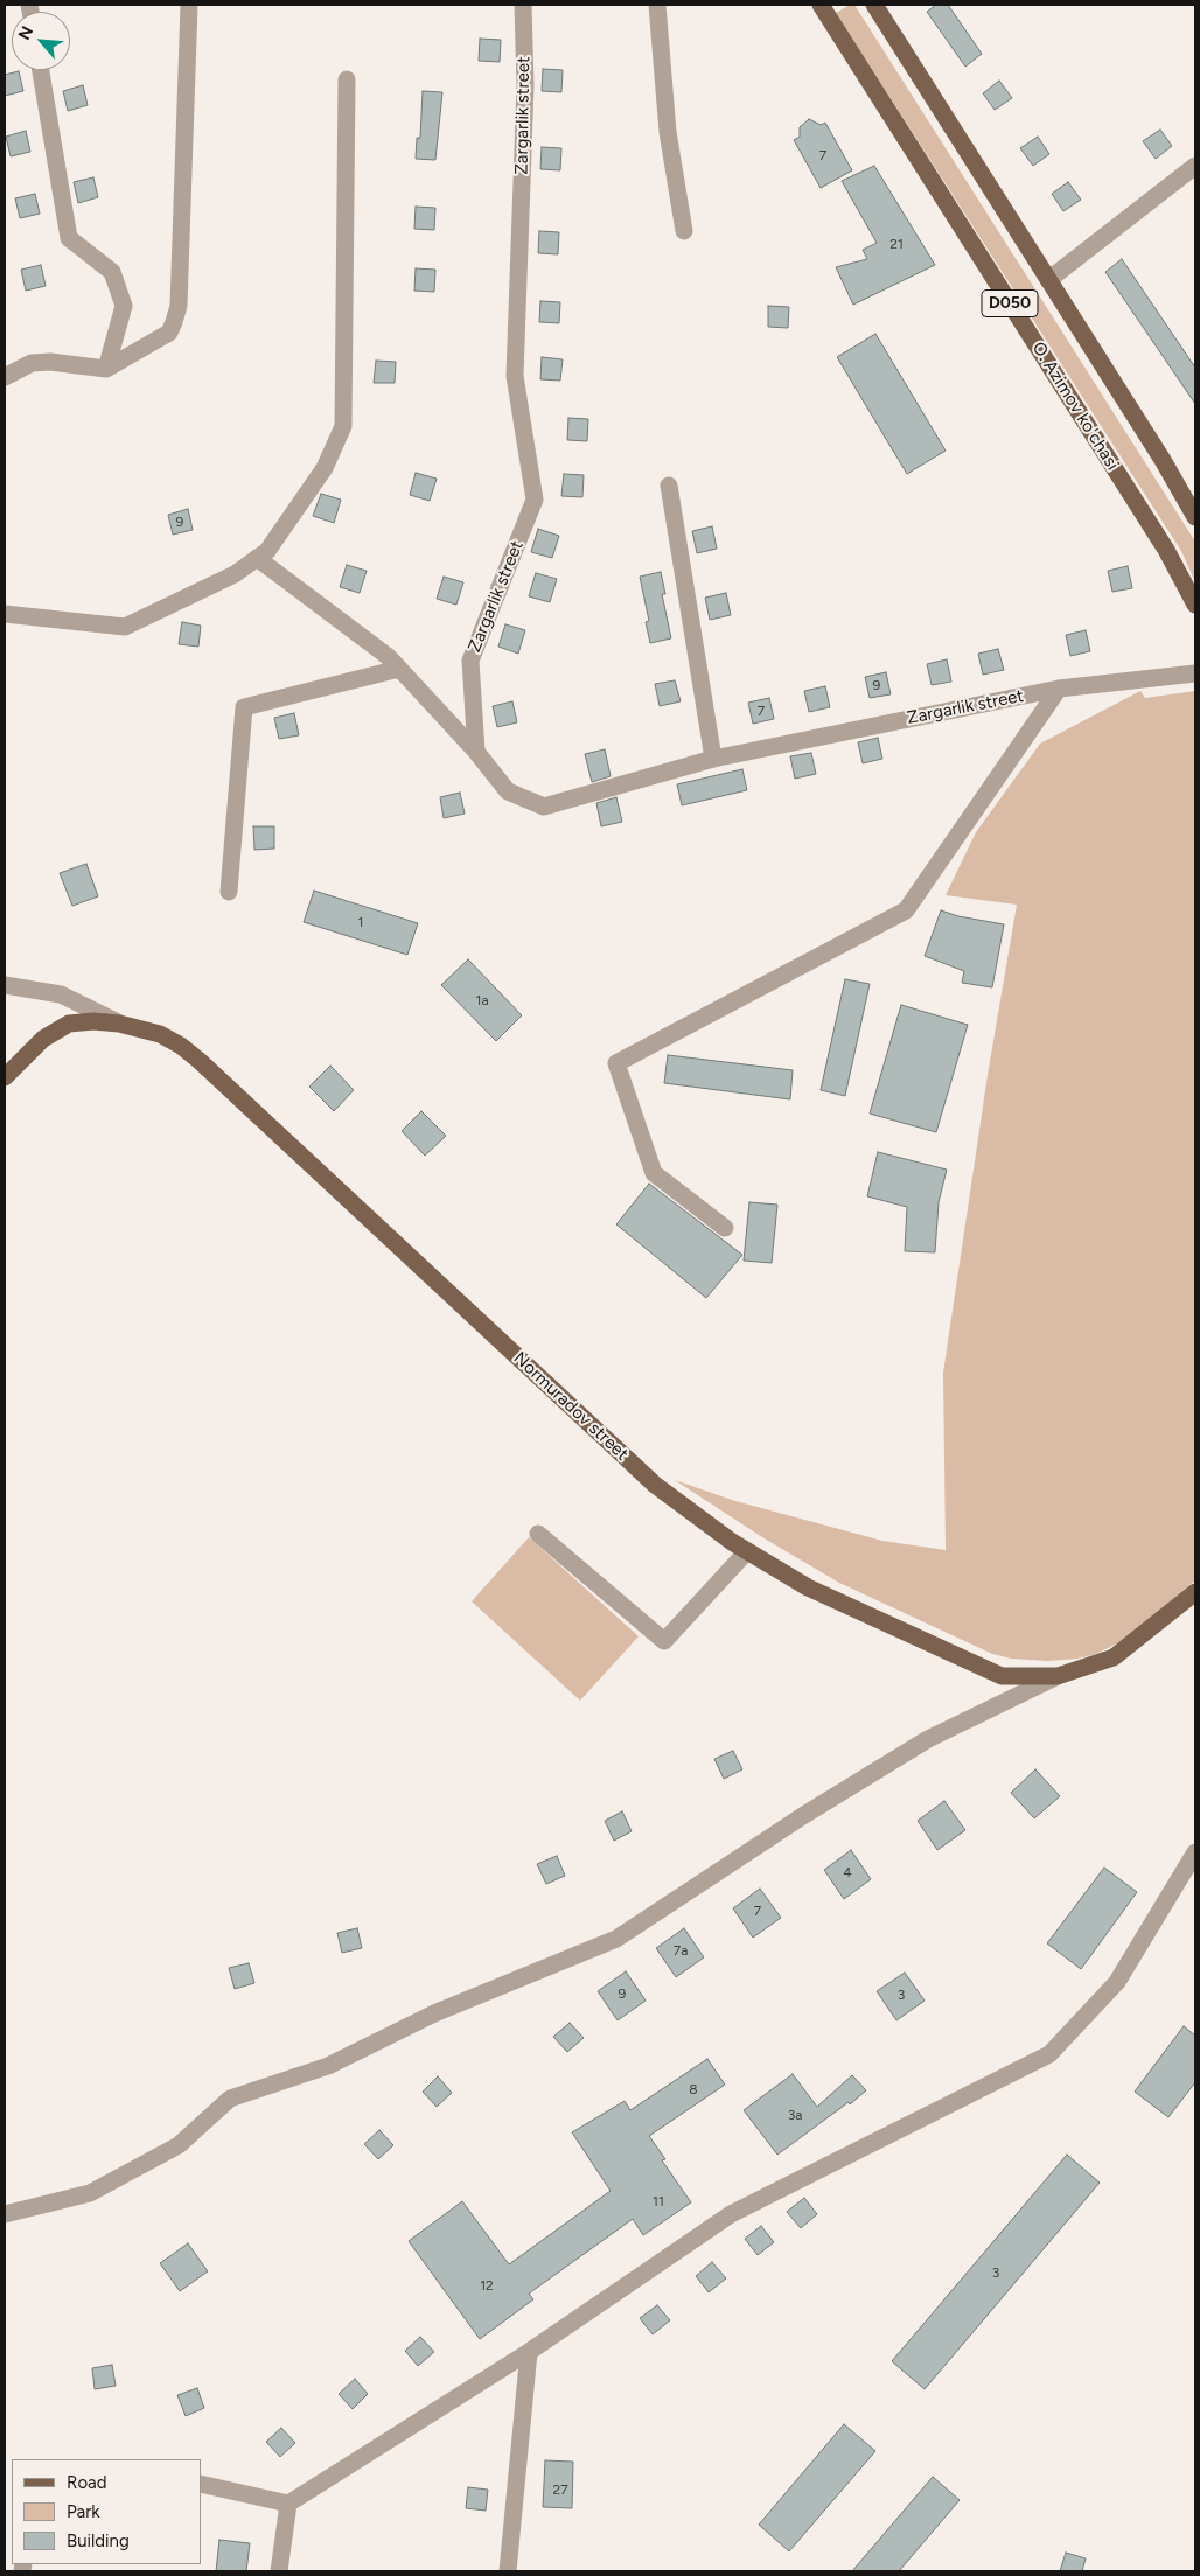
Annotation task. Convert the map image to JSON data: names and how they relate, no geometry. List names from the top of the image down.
{
  "streets": {
    "main road": ["D050", "O. Azimov ko'chasi", "Normuradov street"],
    "street": ["Zargarlik street"]
  },
  "house_numbers": [
    "7",
    "21",
    "9",
    "9",
    "7",
    "1",
    "1a",
    "4",
    "7",
    "7a",
    "9",
    "3",
    "8",
    "3a",
    "11",
    "3",
    "12",
    "27"
  ],
  "legend": ["Road", "Park", "Building"],
  "north": "top left"
}
